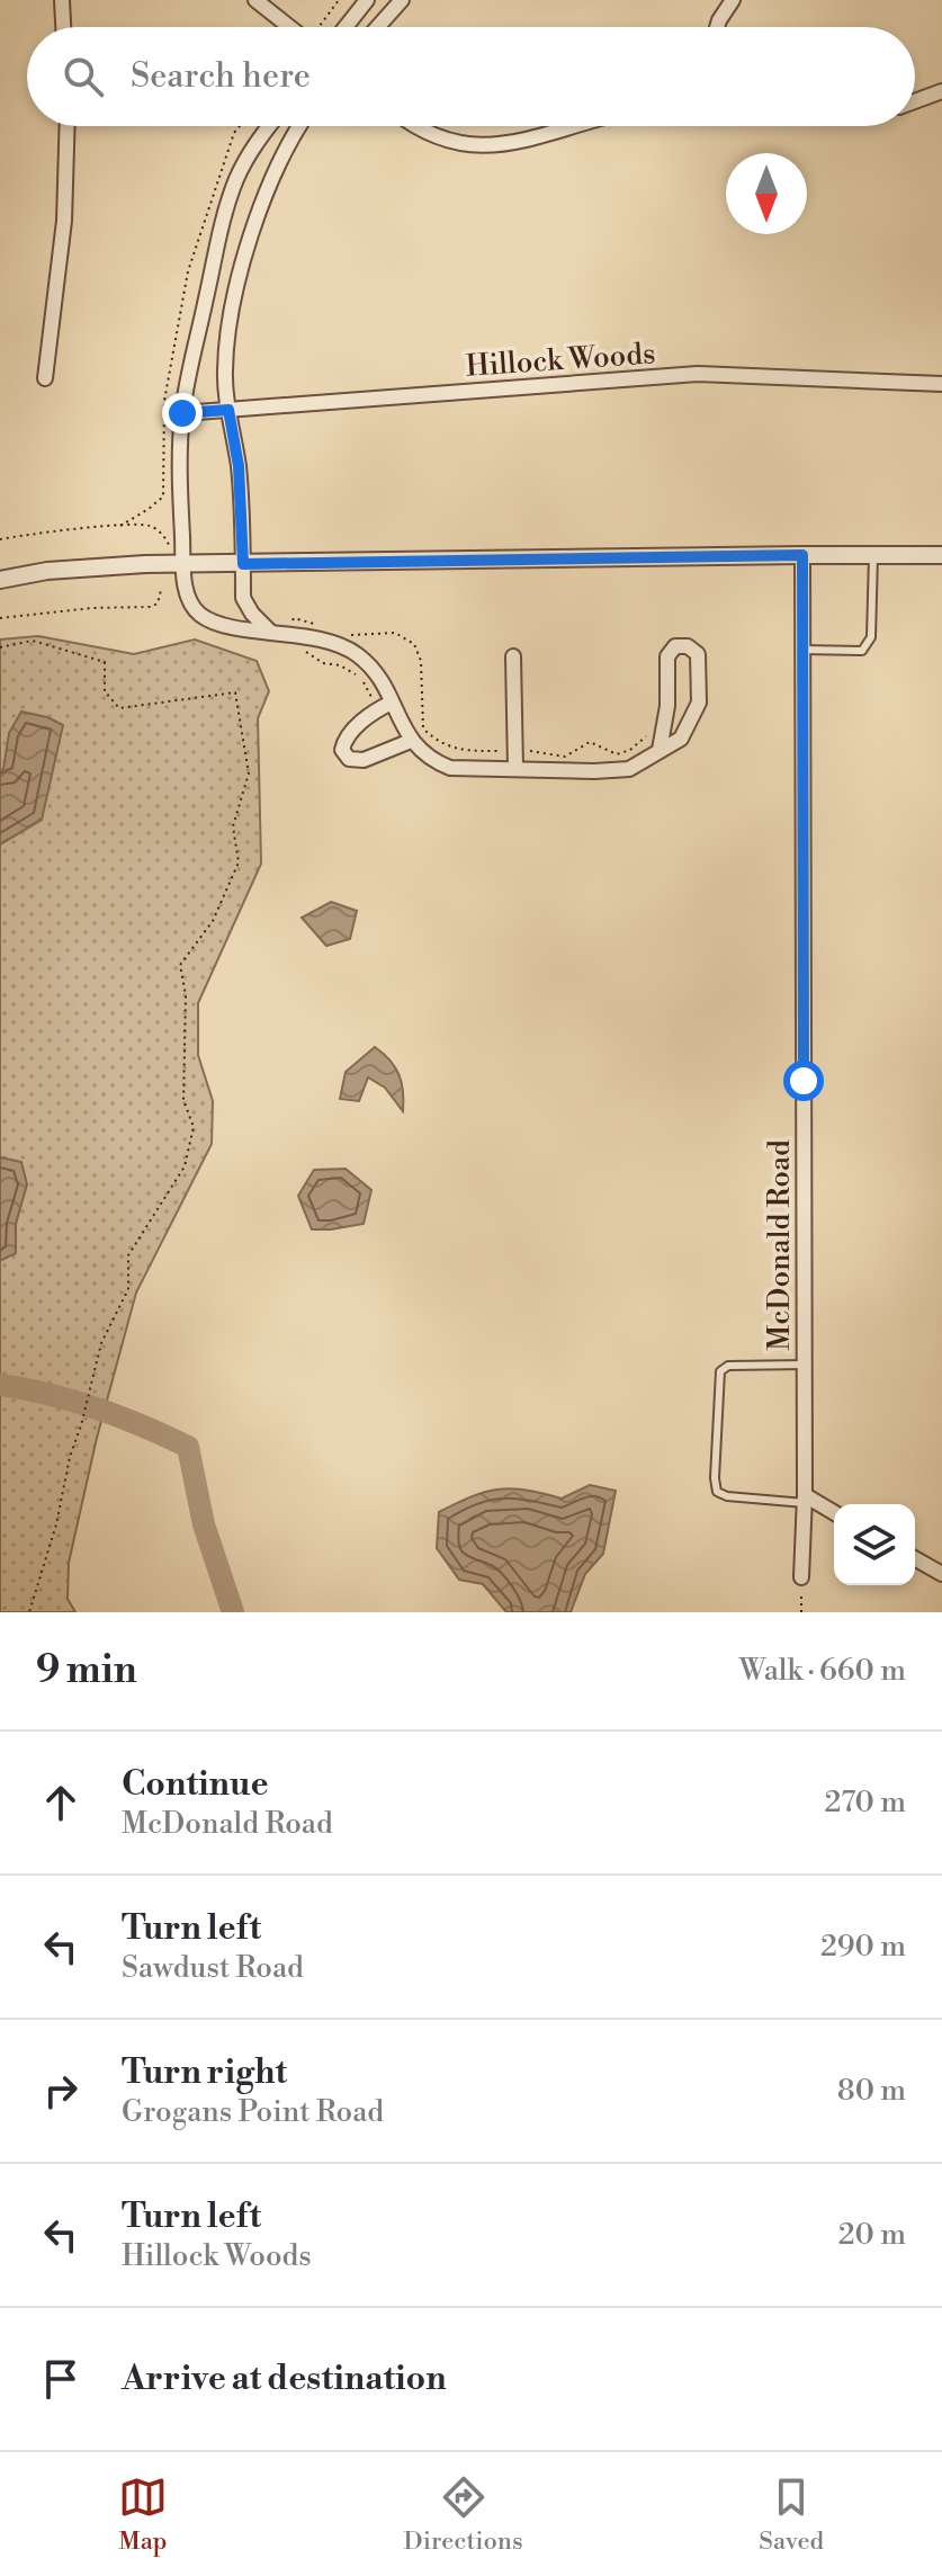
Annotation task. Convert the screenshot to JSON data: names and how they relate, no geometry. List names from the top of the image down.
{
  "streets": {
    "street": ["Hillock Woods", "McDonald Road"]
  },
  "north": "bottom",
  "page": {
    "search": "Search here",
    "heading": ["9 min", "Walk · 660 m"],
    "list": [
      ["Continue", "McDonald Road", "270 m"],
      ["Turn left", "Sawdust Road", "290 m"],
      ["Turn right", "Grogans Point Road", "80 m"],
      ["Turn left", "Hillock Woods", "20 m"],
      "Arrive at destination"
    ],
    "nav": ["Map", "Directions", "Saved"]
  }
}
